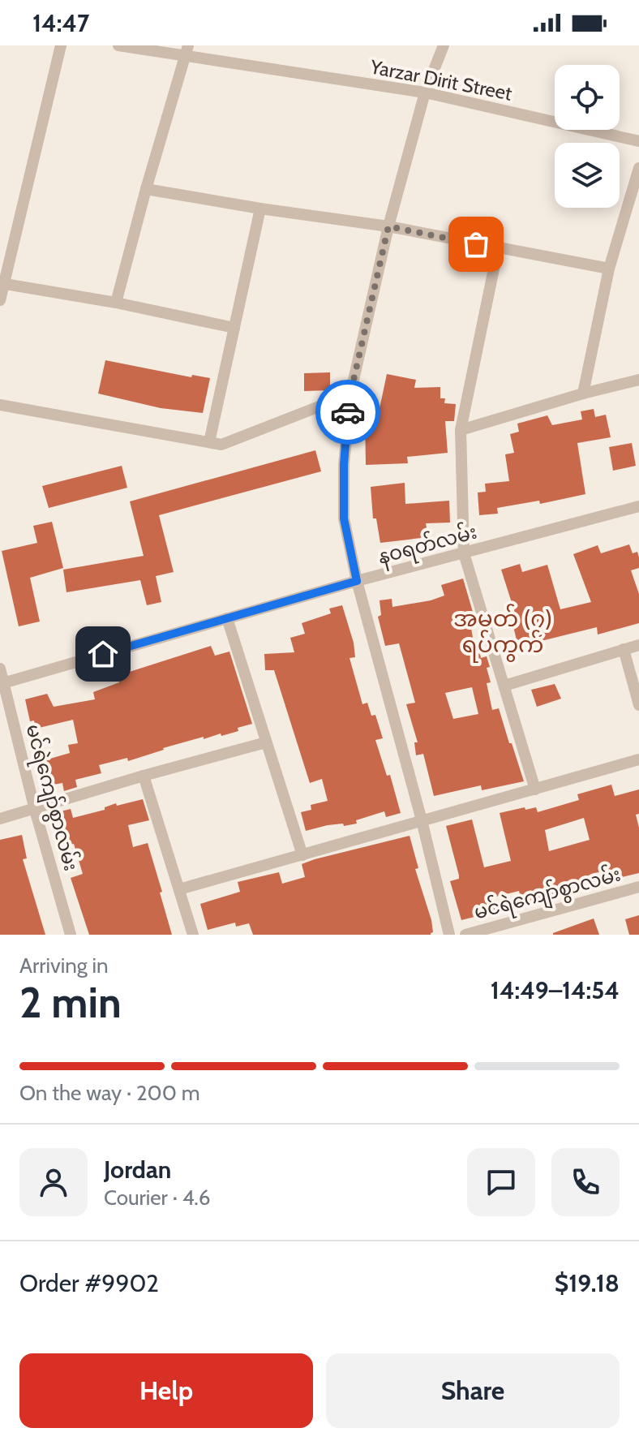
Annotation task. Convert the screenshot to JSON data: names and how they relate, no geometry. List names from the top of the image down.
{
  "streets": {
    "street": ["Yarzar Dirit Street", "နဝရတ်လမ်း", "မင်ရဲကျော်စွာလမ်း"]
  },
  "crossings": [
    ["နဝရတ်လမ်း", "မင်ရဲကျော်စွာလမ်း"]
  ],
  "districts": ["အမှတ် (၇) ရပ်ကွက်"],
  "page": {
    "status": "14:47",
    "heading": ["2 min", "Arriving in", "14:49–14:54"],
    "panel": [
      "Jordan",
      "Courier · 4.6",
      "Order #9902",
      "$19.18"
    ],
    "bar": "On the way · 200 m",
    "buttons": ["Help", "Share"]
  }
}
